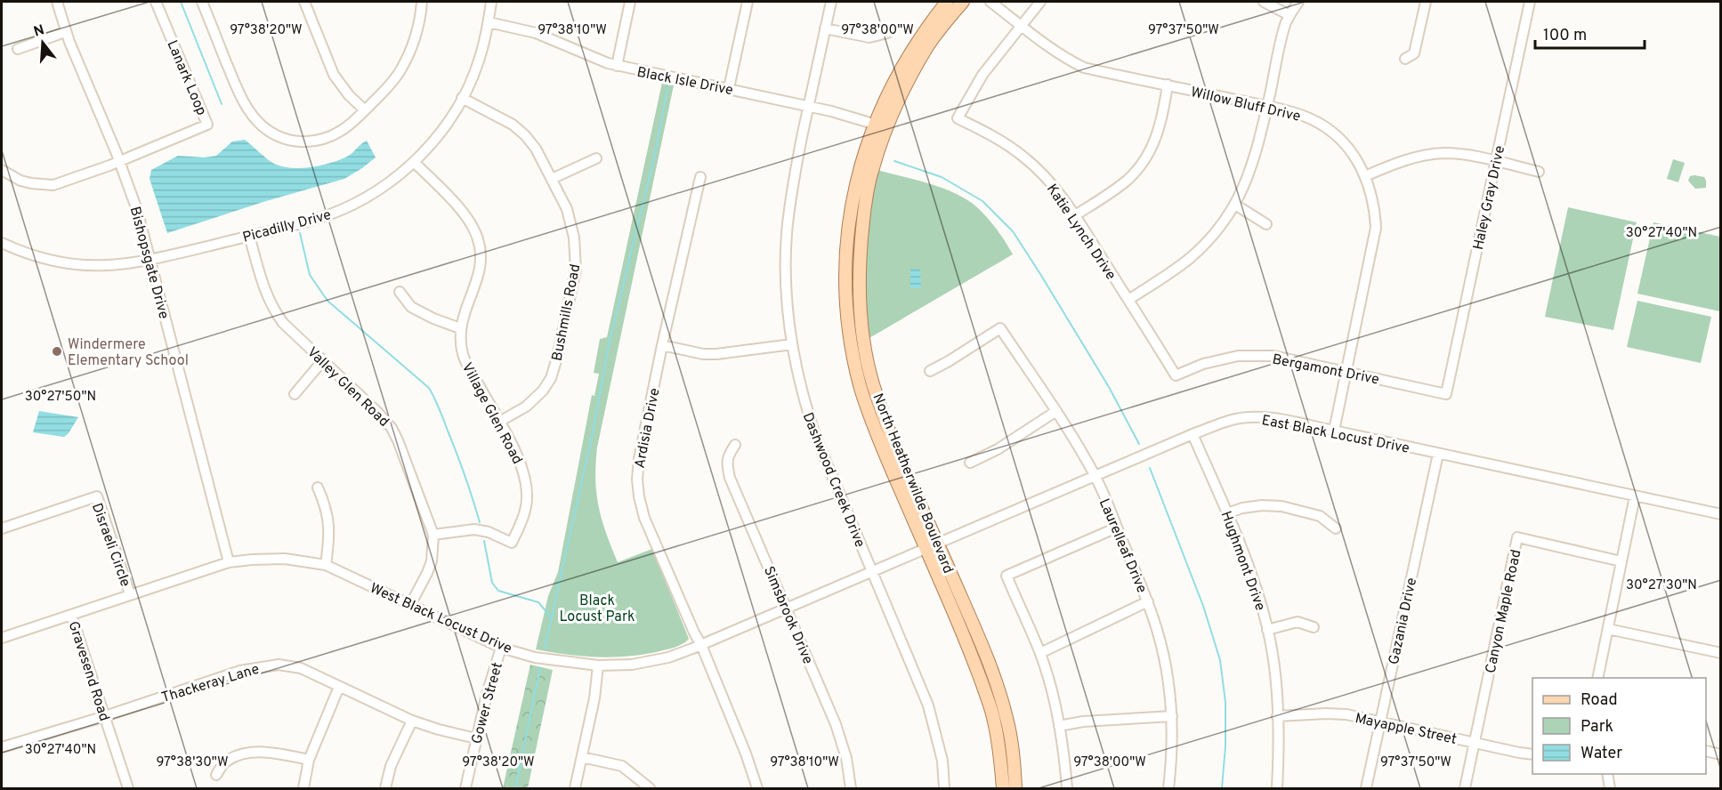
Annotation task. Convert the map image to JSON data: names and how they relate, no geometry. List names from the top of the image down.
{
  "streets": {
    "main road": ["North Heatherwilde Boulevard"],
    "street": [
      "Lanark Loop",
      "Black Isle Drive",
      "Willow Bluff Drive",
      "Haley Gray Drive",
      "Picadilly Drive",
      "Katie Lynch Drive",
      "Bishopsgate Drive",
      "Bushmills Road",
      "Bergamont Drive",
      "Valley Glen Road",
      "Village Glen Road",
      "Ardisia Drive",
      "East Black Locust Drive",
      "Dashwood Creek Drive",
      "Disraeli Circle",
      "Laurelleaf Drive",
      "Hughmont Drive",
      "Canyon Maple Road",
      "Simsbrook Drive",
      "West Black Locust Drive",
      "Gazania Drive",
      "Gravesend Road",
      "Thackeray Lane",
      "Gower Street",
      "Mayapple Street"
    ]
  },
  "crossings": [
    ["Lanark Loop", "Bishopsgate Drive"],
    ["Black Isle Drive", "Picadilly Drive"],
    ["Black Isle Drive", "Dashwood Creek Drive"],
    ["Black Isle Drive", "North Heatherwilde Boulevard"],
    ["Willow Bluff Drive", "Katie Lynch Drive"],
    ["Willow Bluff Drive", "Bergamont Drive"],
    ["Willow Bluff Drive", "East Black Locust Drive"],
    ["Haley Gray Drive", "Bergamont Drive"],
    ["Picadilly Drive", "Bishopsgate Drive"],
    ["Picadilly Drive", "Bushmills Road"],
    ["Picadilly Drive", "Valley Glen Road"],
    ["Picadilly Drive", "Village Glen Road"],
    ["Katie Lynch Drive", "Bergamont Drive"],
    ["Bishopsgate Drive", "West Black Locust Drive"],
    ["Bushmills Road", "Village Glen Road"],
    ["Valley Glen Road", "Village Glen Road"],
    ["Valley Glen Road", "West Black Locust Drive"],
    ["Ardisia Drive", "West Black Locust Drive"],
    ["East Black Locust Drive", "North Heatherwilde Boulevard"],
    ["East Black Locust Drive", "Laurelleaf Drive"],
    ["East Black Locust Drive", "Hughmont Drive"],
    ["East Black Locust Drive", "West Black Locust Drive"],
    ["East Black Locust Drive", "Gazania Drive"],
    ["Dashwood Creek Drive", "West Black Locust Drive"],
    ["North Heatherwilde Boulevard", "West Black Locust Drive"],
    ["Disraeli Circle", "West Black Locust Drive"],
    ["Hughmont Drive", "Mayapple Street"],
    ["Canyon Maple Road", "Mayapple Street"],
    ["Simsbrook Drive", "West Black Locust Drive"],
    ["West Black Locust Drive", "Gravesend Road"],
    ["West Black Locust Drive", "Gower Street"],
    ["Gazania Drive", "Mayapple Street"],
    ["Gravesend Road", "Thackeray Lane"],
    ["Thackeray Lane", "Gower Street"]
  ],
  "parks": ["Black Locust Park"],
  "places": ["Windermere Elementary School"],
  "legend": ["Road", "Park", "Water"],
  "scale_bar": "100 m",
  "north": "top",
  "coordinates": [
    "97°38'10\"W",
    "97°37'50\"W",
    "97°38'20\"W",
    "97°38'00\"W",
    "30°27'40\"N",
    "30°27'50\"N",
    "30°27'30\"N",
    "97°38'30\"W"
  ]
}
